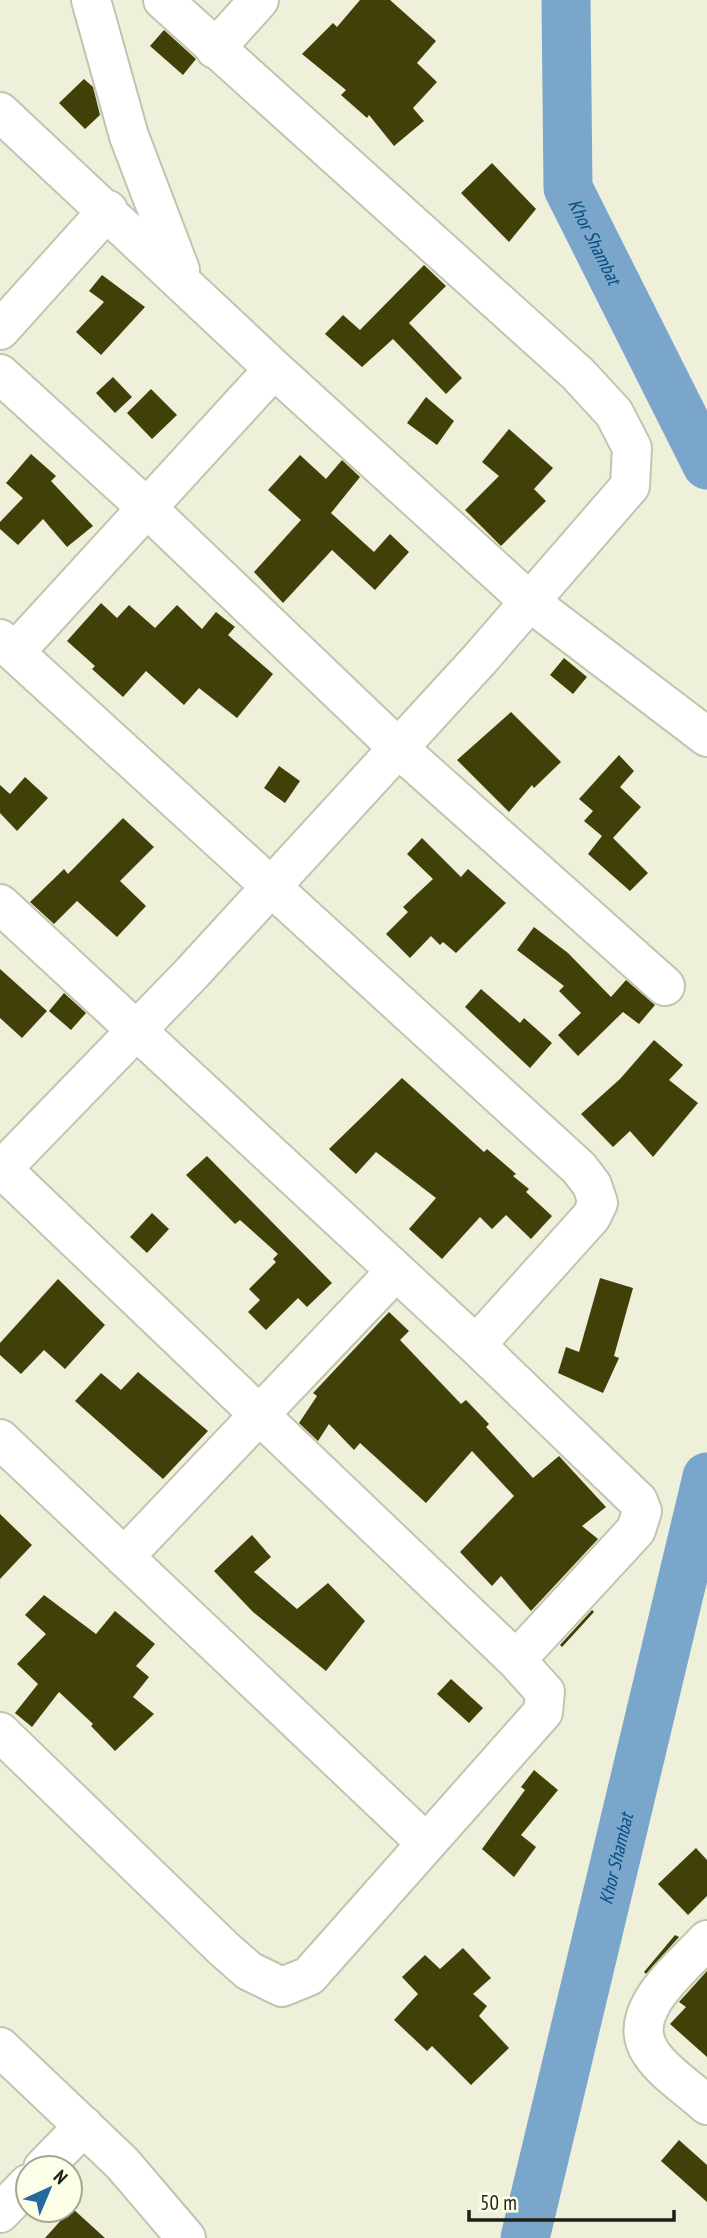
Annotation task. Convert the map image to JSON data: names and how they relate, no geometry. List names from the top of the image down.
{
  "water": ["Khor Shambat"],
  "scale_bar": "50 m",
  "north": "top right"
}
